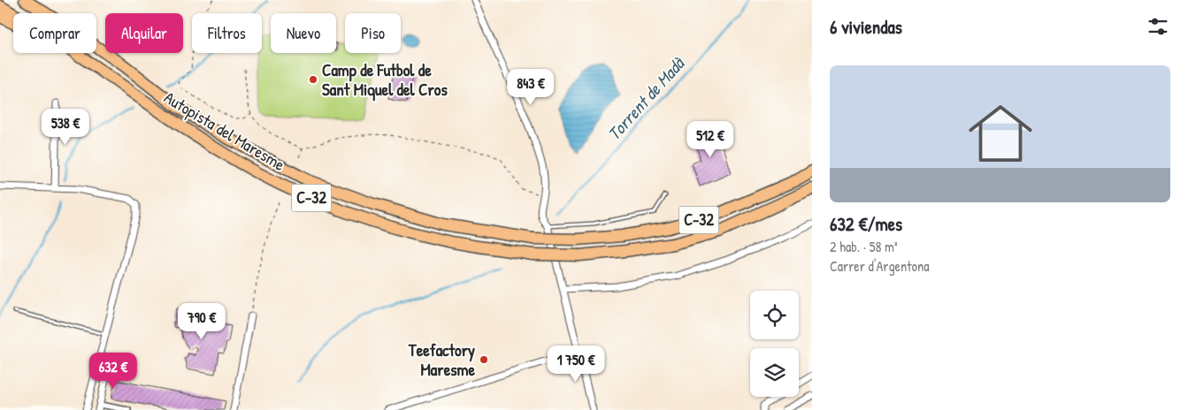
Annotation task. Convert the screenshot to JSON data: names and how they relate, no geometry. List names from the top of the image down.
{
  "streets": {
    "highway": ["Autopista del Maresme", "C-32"]
  },
  "water": ["Torrent de Madà"],
  "places": ["Camp de Futbol de Sant Miquel del Cros", "Teefactory Maresme"],
  "page": {
    "heading": "6 viviendas",
    "chip": [
      "Comprar",
      "Alquilar",
      "Filtros",
      "Nuevo",
      "Piso"
    ],
    "list": [
      {
        "name": "632 €/mes",
        "note": "2 hab. · 58 m² · Carrer d'Argentona"
      }
    ],
    "price": [
      "843 €",
      "538 €",
      "512 €",
      "790 €",
      "1 750 €",
      "632 €"
    ]
  }
}
